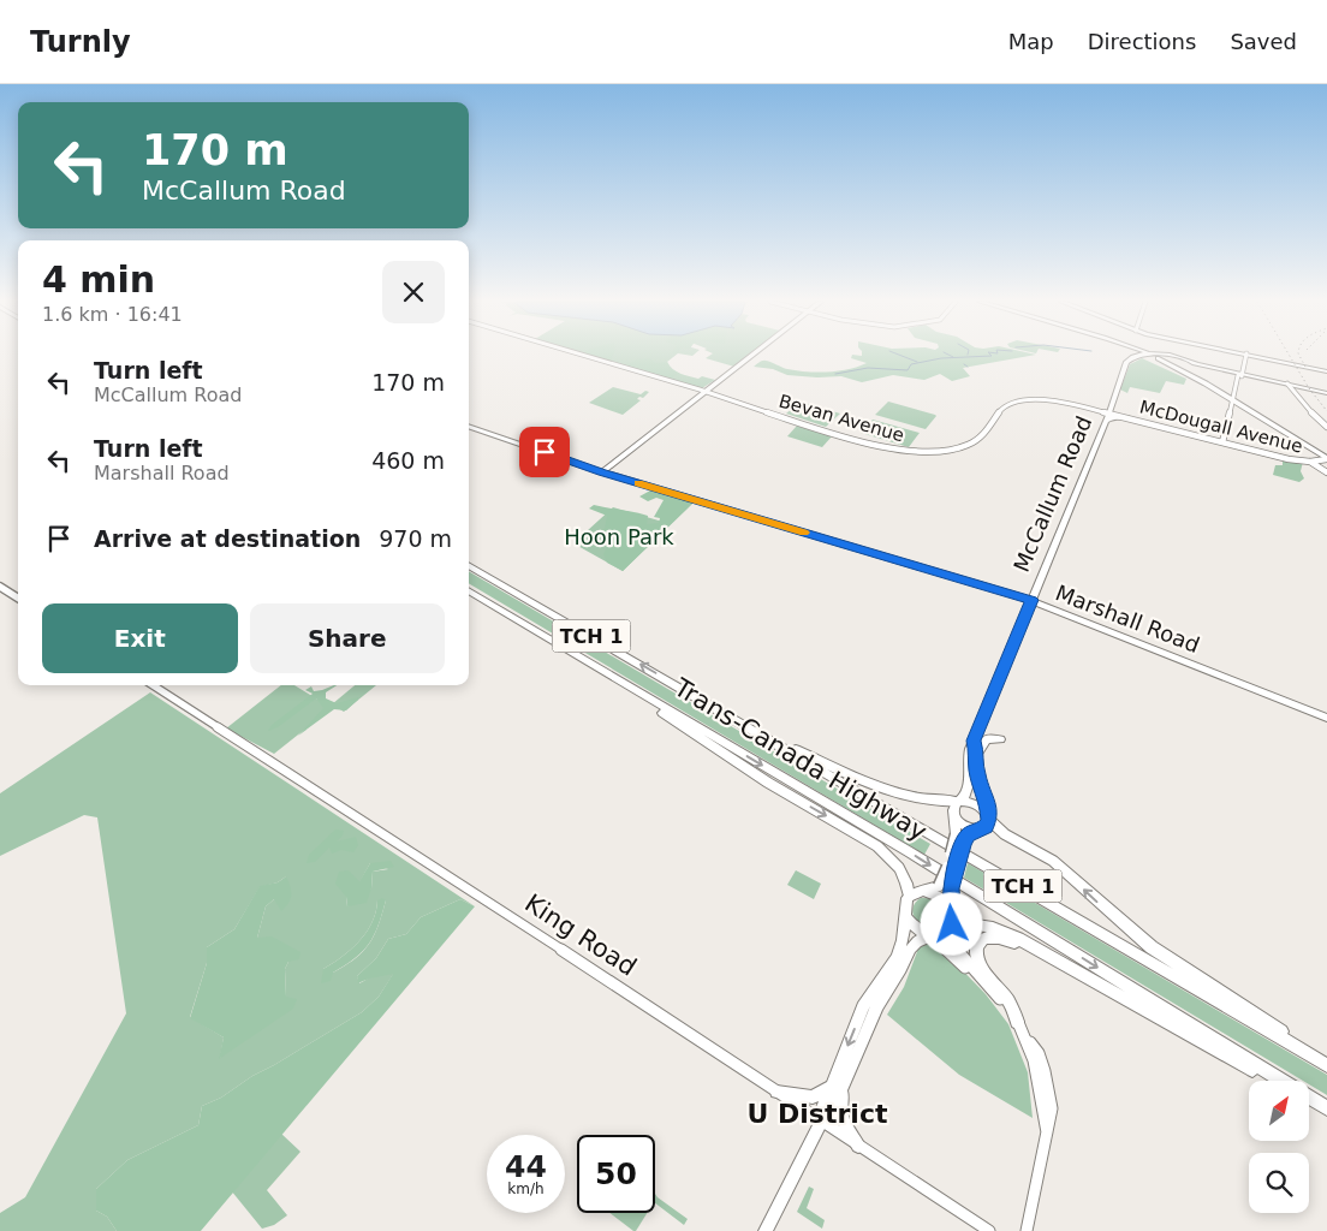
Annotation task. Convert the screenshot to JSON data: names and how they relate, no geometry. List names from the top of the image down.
{
  "streets": {
    "highway": ["TCH 1", "Trans-Canada Highway"],
    "main road": ["McCallum Road", "Marshall Road"],
    "street": ["Bevan Avenue", "McDougall Avenue", "King Road"]
  },
  "crossings": [
    ["Bevan Avenue", "McDougall Avenue"],
    ["Bevan Avenue", "McCallum Road"],
    ["McDougall Avenue", "McCallum Road"],
    ["McCallum Road", "Marshall Road"]
  ],
  "districts": ["U District"],
  "parks": ["Hoon Park"],
  "north": "top right",
  "page": {
    "header": "Turnly",
    "nav": ["Map", "Directions", "Saved"],
    "turn": ["170 m", "McCallum Road"],
    "heading": ["4 min", "1.6 km · 16:41"],
    "list": [
      {
        "name": "Turn left",
        "note": "McCallum Road",
        "value": "170 m"
      },
      {
        "name": "Turn left",
        "note": "Marshall Road",
        "value": "460 m"
      },
      {
        "name": "Arrive at destination",
        "value": "970 m"
      }
    ],
    "buttons": ["Exit", "Share"],
    "speed": "44 km/h",
    "limit": "50"
  }
}
